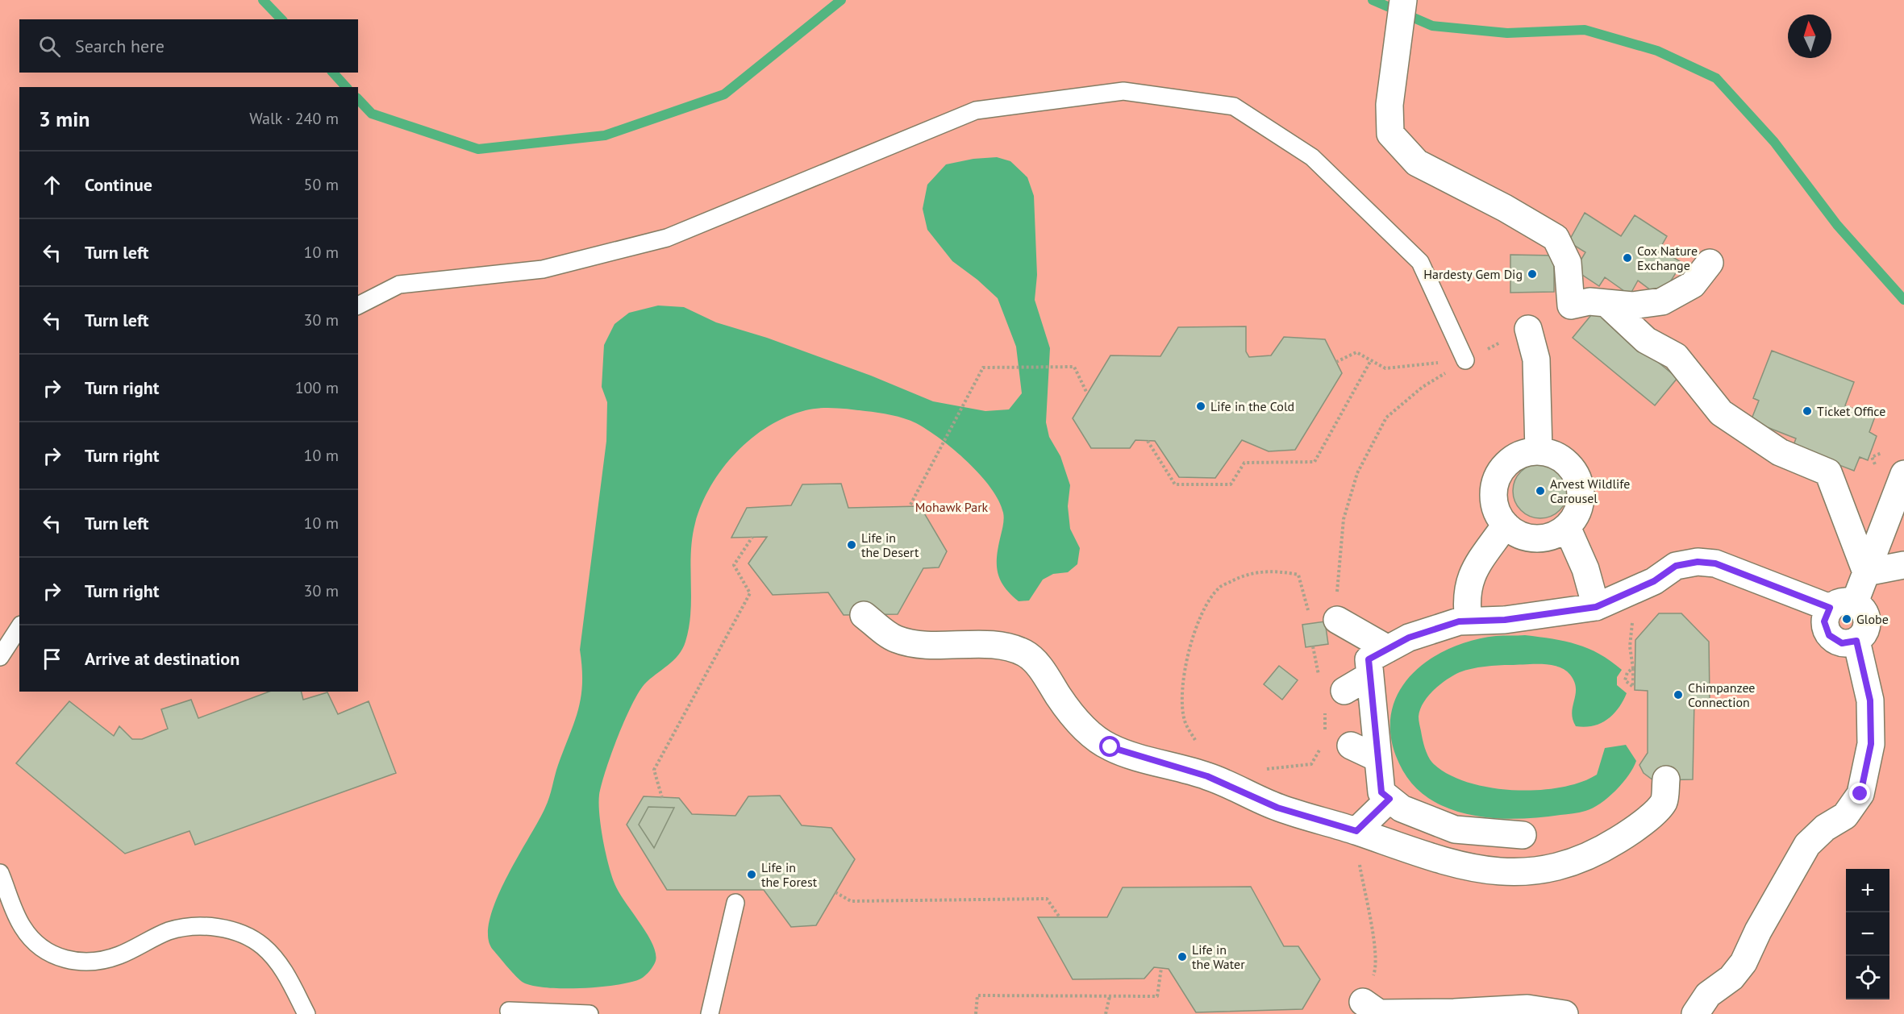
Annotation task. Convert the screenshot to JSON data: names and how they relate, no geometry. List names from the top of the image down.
{
  "parks": ["Mohawk Park"],
  "places": [
    "Cox Nature Exchange",
    "Hardesty Gem Dig",
    "Life in the Cold",
    "Ticket Office",
    "Arvest Wildlife Carousel",
    "Life in the Desert",
    "Globe",
    "Chimpanzee Connection",
    "Life in the Forest",
    "Life in the Water"
  ],
  "north": "top",
  "page": {
    "search": "Search here",
    "heading": ["3 min", "Walk · 240 m"],
    "list": [
      ["Continue", "50 m"],
      ["Turn left", "10 m"],
      ["Turn left", "30 m"],
      ["Turn right", "100 m"],
      ["Turn right", "10 m"],
      ["Turn left", "10 m"],
      ["Turn right", "30 m"],
      "Arrive at destination"
    ],
    "map_buttons": ["+", "−"]
  }
}
